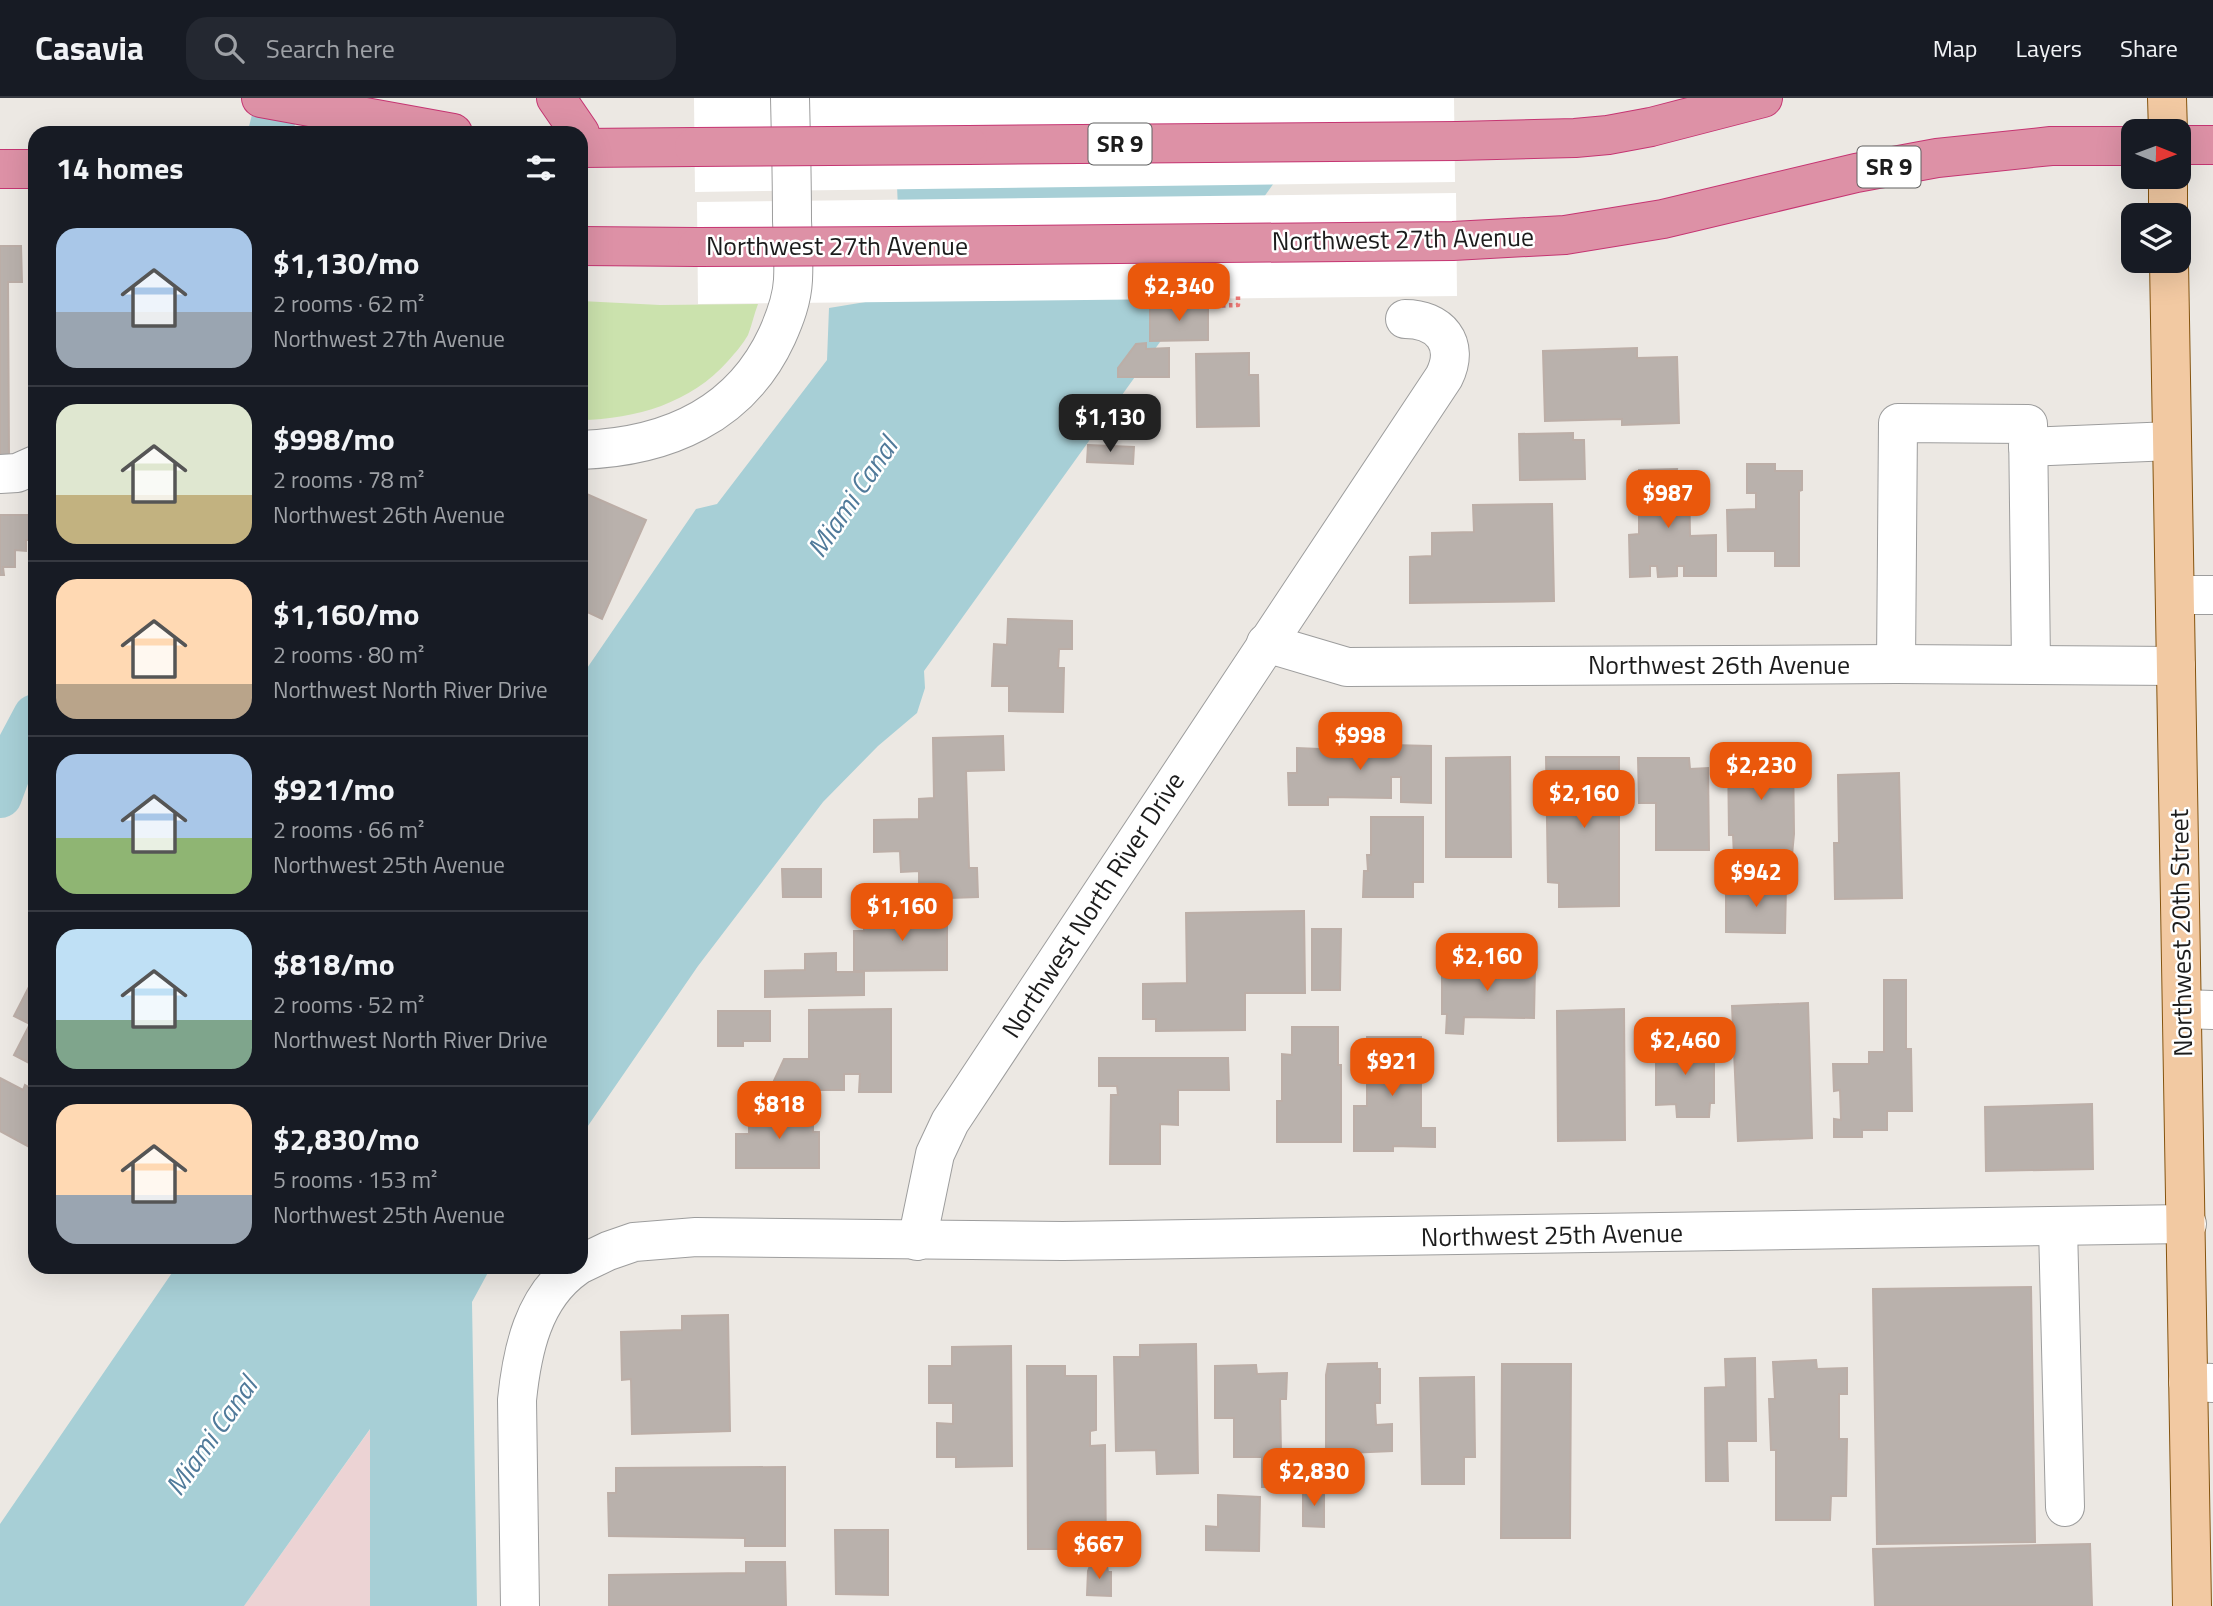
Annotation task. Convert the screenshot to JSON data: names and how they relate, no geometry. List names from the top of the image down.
{
  "streets": {
    "highway": ["SR 9", "Northwest 27th Avenue"],
    "main road": ["Northwest 20th Street"],
    "street": ["Northwest 26th Avenue", "Northwest North River Drive", "Northwest 25th Avenue"]
  },
  "crossings": [
    ["Northwest 26th Avenue", "Northwest North River Drive"],
    ["Northwest 26th Avenue", "Northwest 20th Street"],
    ["Northwest North River Drive", "Northwest 25th Avenue"],
    ["Northwest 20th Street", "Northwest 25th Avenue"]
  ],
  "water": ["Miami Canal"],
  "north": "right",
  "page": {
    "header": "Casavia",
    "search": "Search here",
    "nav": ["Map", "Layers", "Share"],
    "heading": "14 homes",
    "list": [
      {
        "name": "$1,130/mo",
        "note": "2 rooms · 62 m² · Northwest 27th Avenue"
      },
      {
        "name": "$998/mo",
        "note": "2 rooms · 78 m² · Northwest 26th Avenue"
      },
      {
        "name": "$1,160/mo",
        "note": "2 rooms · 80 m² · Northwest North River Drive"
      },
      {
        "name": "$921/mo",
        "note": "2 rooms · 66 m² · Northwest 25th Avenue"
      },
      {
        "name": "$818/mo",
        "note": "2 rooms · 52 m² · Northwest North River Drive"
      },
      {
        "name": "$2,830/mo",
        "note": "5 rooms · 153 m² · Northwest 25th Avenue"
      }
    ],
    "price": [
      "$2,340",
      "$1,130",
      "$987",
      "$998",
      "$2,230",
      "$2,160",
      "$942",
      "$1,160",
      "$2,160",
      "$2,460",
      "$921",
      "$818",
      "$2,830",
      "$667"
    ]
  }
}
